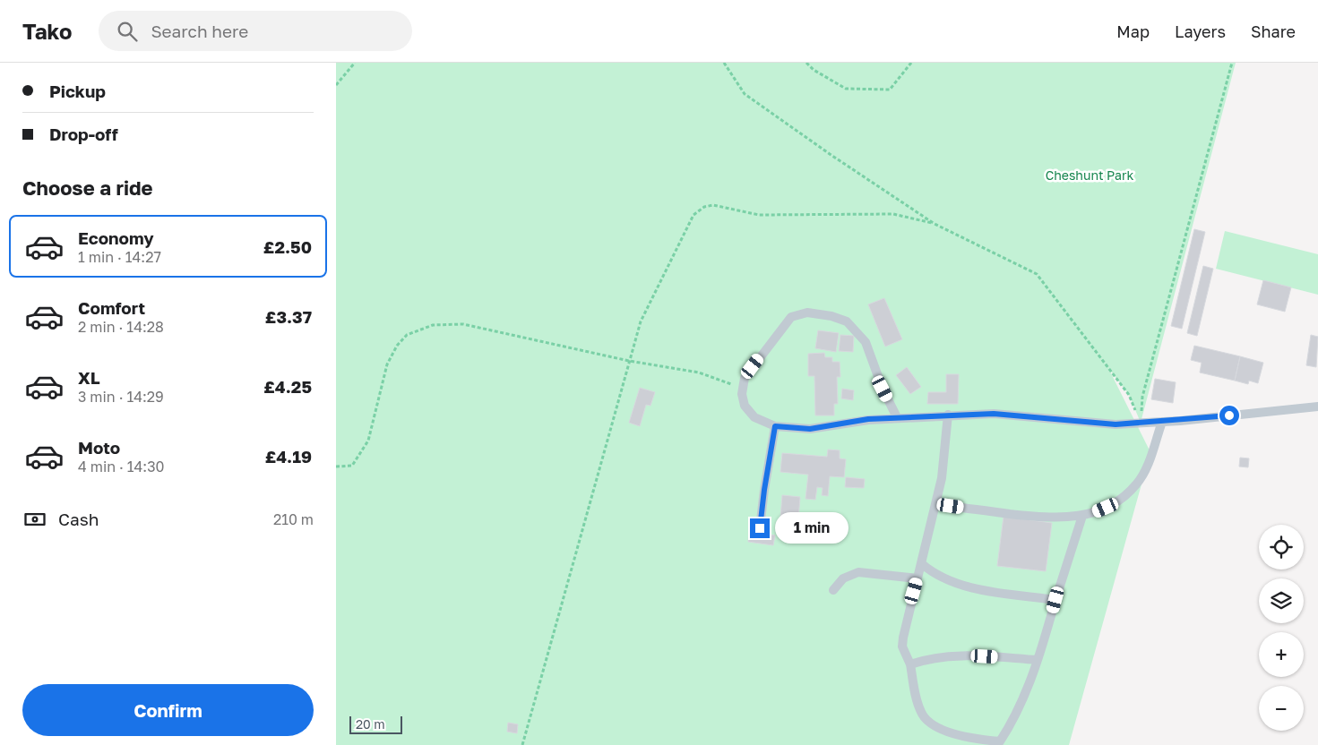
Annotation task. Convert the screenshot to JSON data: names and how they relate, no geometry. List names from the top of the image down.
{
  "parks": ["Cheshunt Park"],
  "scale_bar": "20 m",
  "page": {
    "header": "Tako",
    "search": "Search here",
    "nav": ["Map", "Layers", "Share"],
    "banner": ["Pickup", "Drop-off"],
    "heading": "Choose a ride",
    "list": [
      {
        "name": "Economy",
        "note": "1 min · 14:27",
        "value": "£2.50"
      },
      {
        "name": "Comfort",
        "note": "2 min · 14:28",
        "value": "£3.37"
      },
      {
        "name": "XL",
        "note": "3 min · 14:29",
        "value": "£4.25"
      },
      {
        "name": "Moto",
        "note": "4 min · 14:30",
        "value": "£4.19"
      }
    ],
    "pay": ["Cash", "210 m"],
    "bubble": "1 min",
    "map_buttons": ["+", "−"],
    "buttons": "Confirm",
    "scale": "20 m"
  }
}
